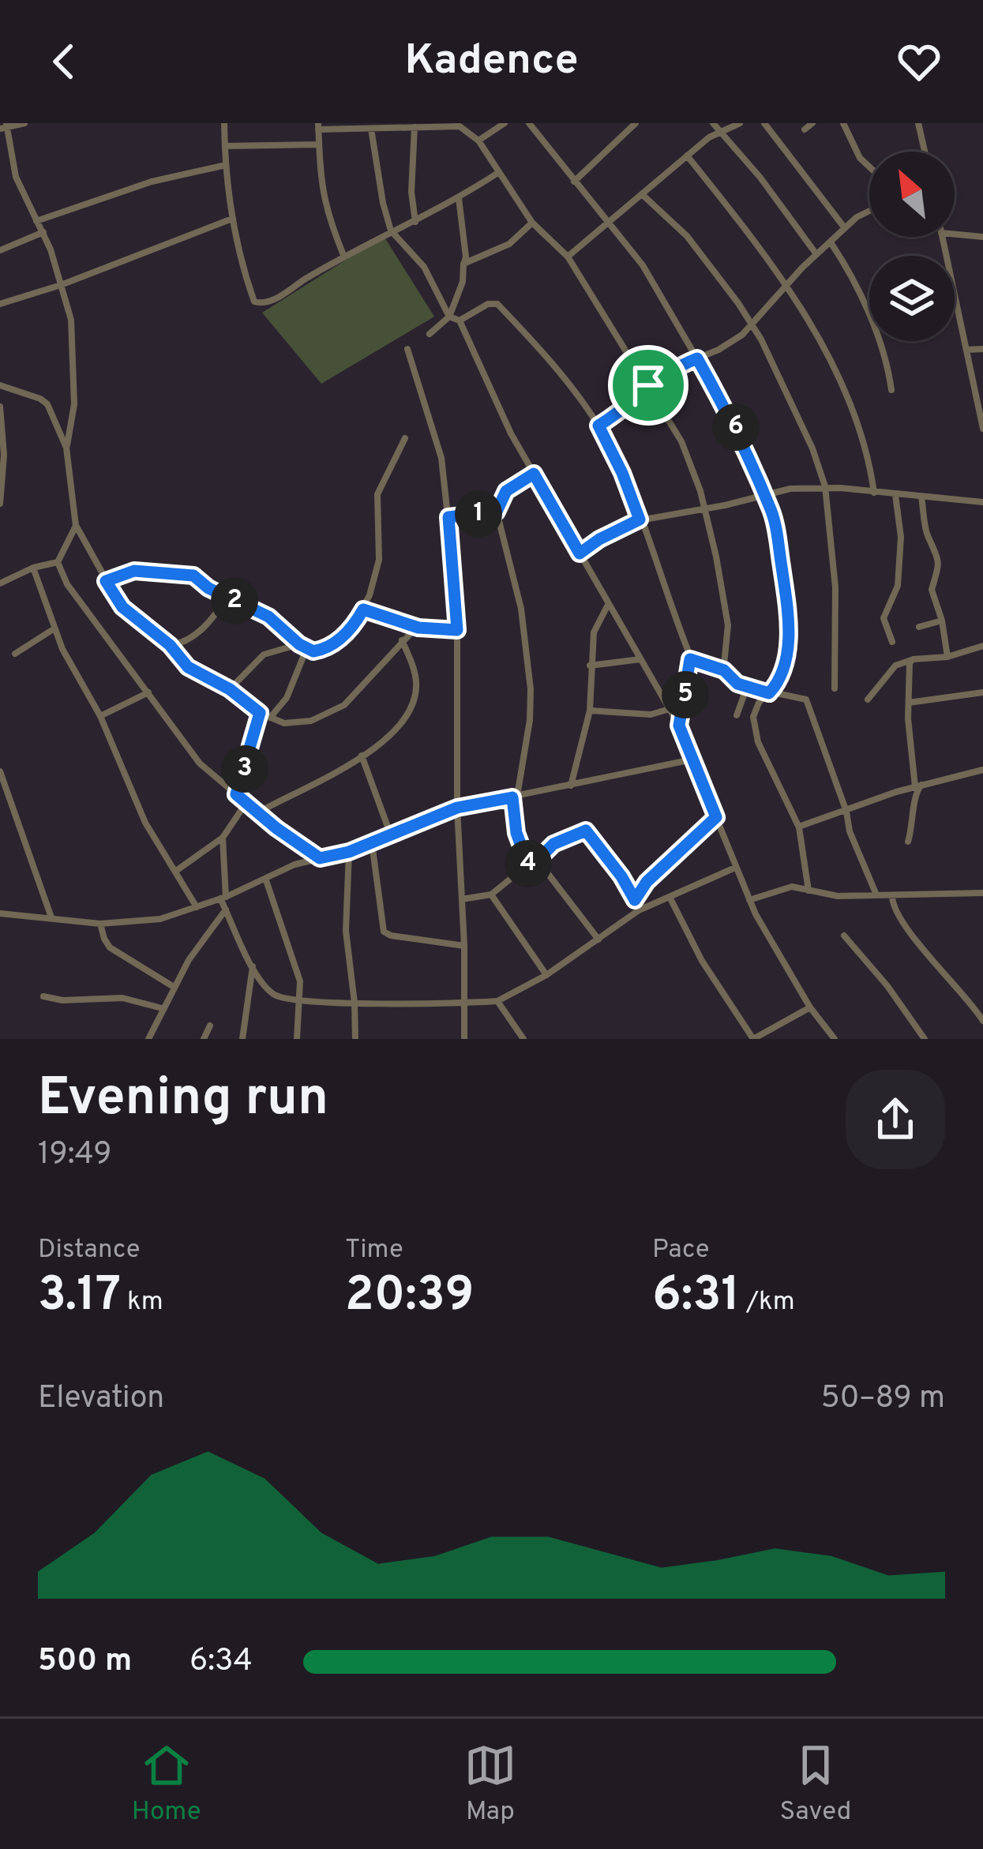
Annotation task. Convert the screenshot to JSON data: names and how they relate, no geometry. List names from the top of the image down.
{
  "north": "top left",
  "page": {
    "header": "Kadence",
    "pins": [
      "6",
      "1",
      "2",
      "5",
      "3",
      "4"
    ],
    "heading": ["Evening run", "19:49"],
    "stats": [
      ["Distance", "3.17 km"],
      ["Time", "20:39"],
      ["Pace", "6:31 /km"]
    ],
    "chart": ["Elevation", "50–89 m"],
    "list": [
      {
        "name": "500 m",
        "note": "6:34"
      }
    ],
    "tabs": ["Home", "Map", "Saved"]
  }
}
